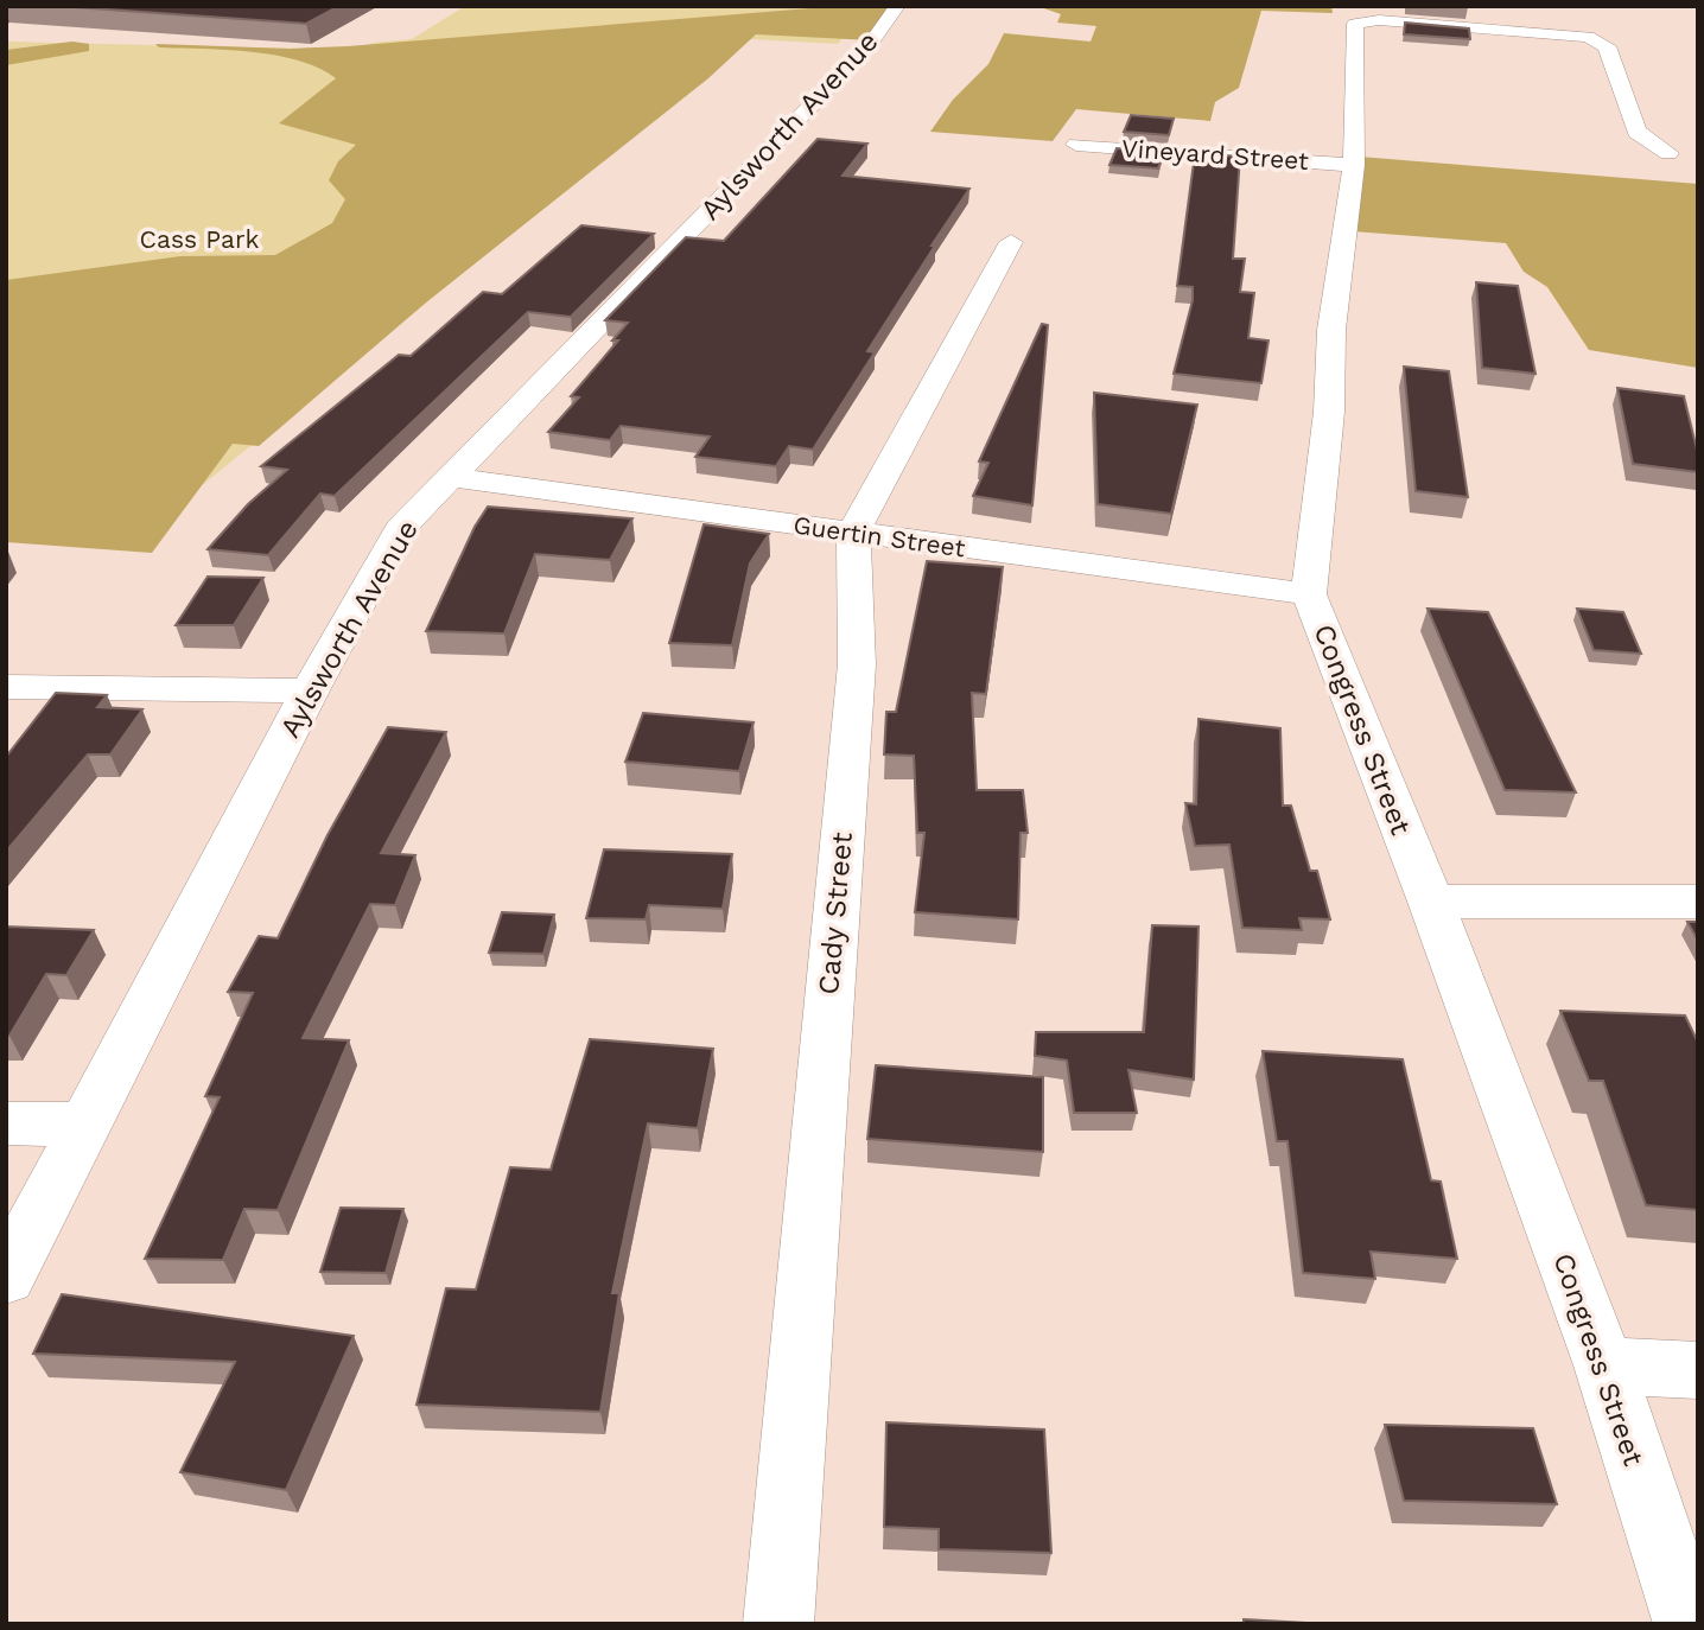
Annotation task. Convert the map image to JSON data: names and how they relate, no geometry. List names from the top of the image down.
{
  "streets": {
    "street": [
      "Aylsworth Avenue",
      "Vineyard Street",
      "Guertin Street",
      "Congress Street",
      "Cady Street"
    ]
  },
  "crossings": [
    ["Aylsworth Avenue", "Guertin Street"],
    ["Vineyard Street", "Congress Street"],
    ["Guertin Street", "Congress Street"],
    ["Guertin Street", "Cady Street"]
  ],
  "parks": ["Cass Park"]
}
